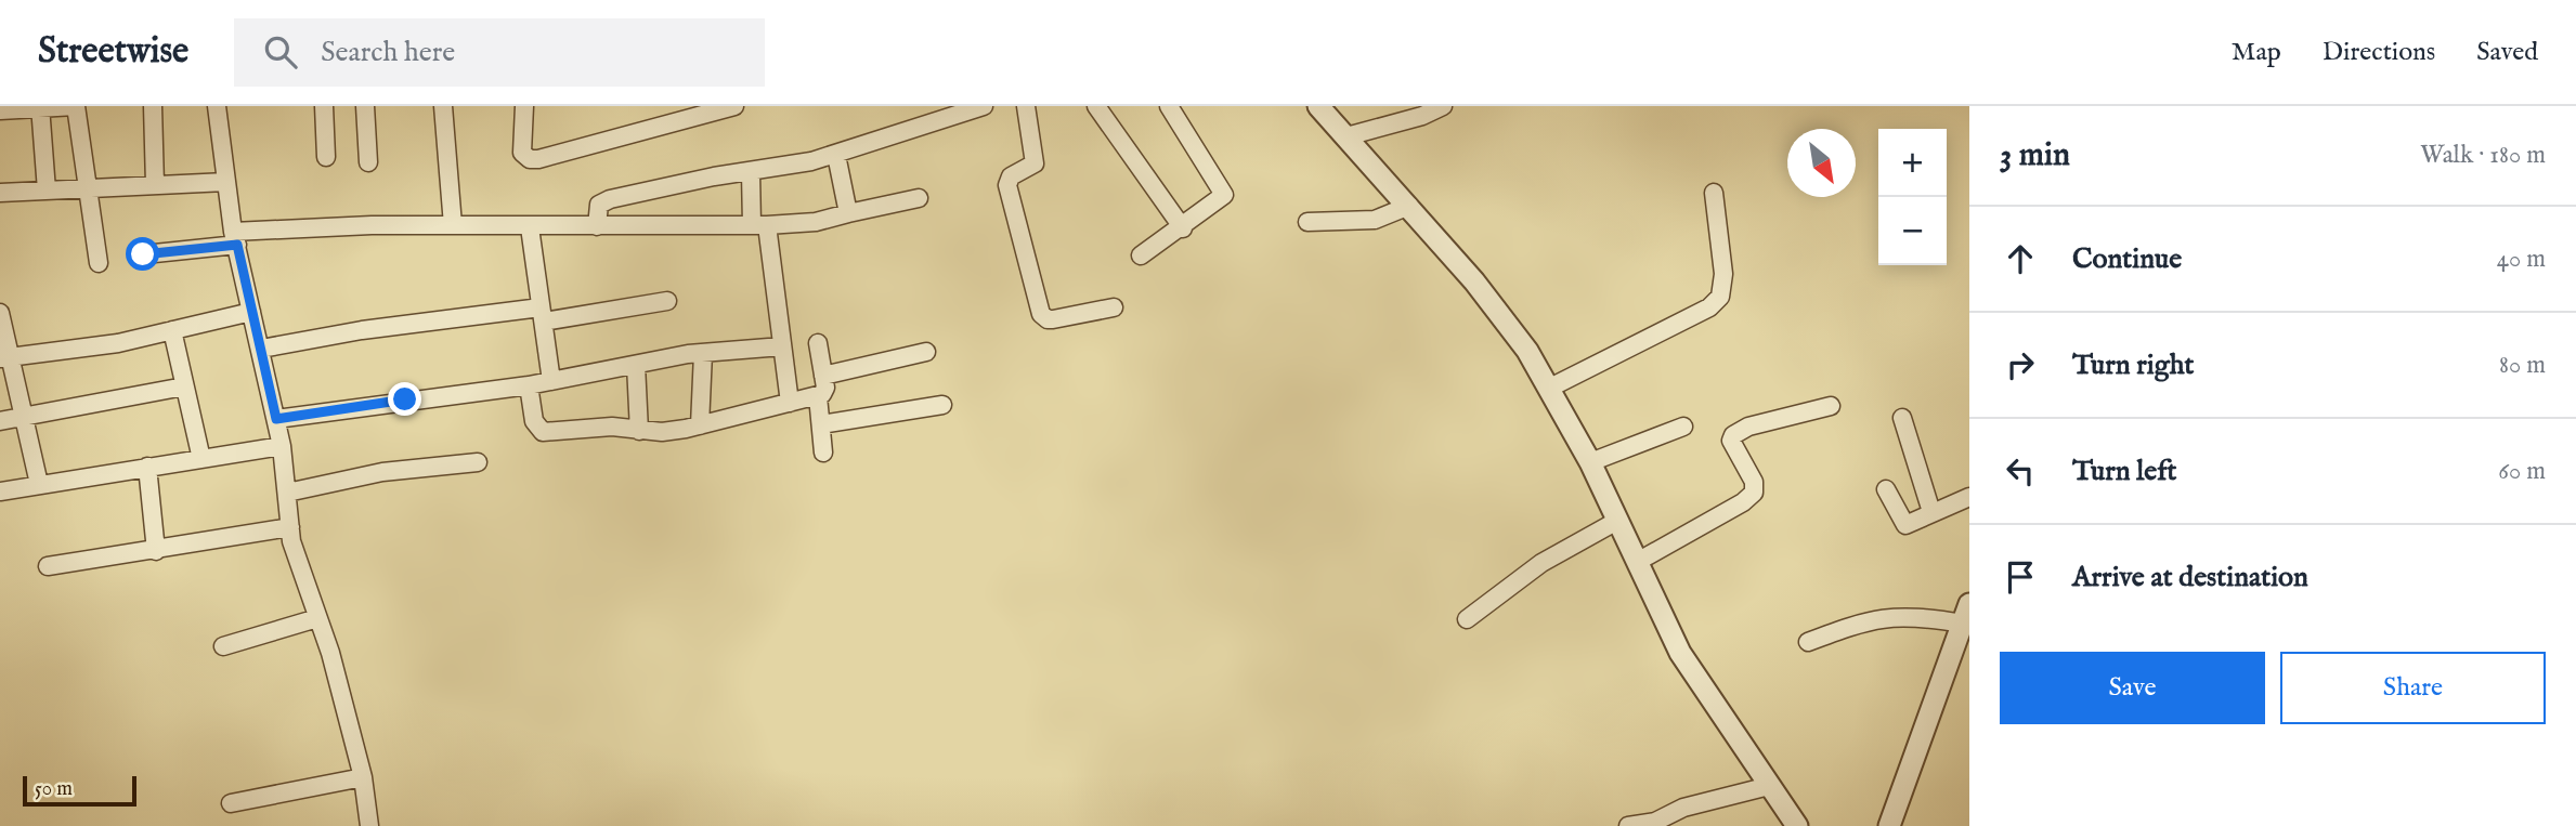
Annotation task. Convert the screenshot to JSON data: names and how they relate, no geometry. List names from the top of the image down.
{
  "scale_bar": "50 m",
  "north": "bottom right",
  "page": {
    "header": "Streetwise",
    "search": "Search here",
    "nav": ["Map", "Directions", "Saved"],
    "heading": ["3 min", "Walk · 180 m"],
    "map_buttons": ["+", "−"],
    "list": [
      ["Continue", "40 m"],
      ["Turn right", "80 m"],
      ["Turn left", "60 m"],
      "Arrive at destination"
    ],
    "buttons": ["Save", "Share"],
    "scale": "50 m"
  }
}
